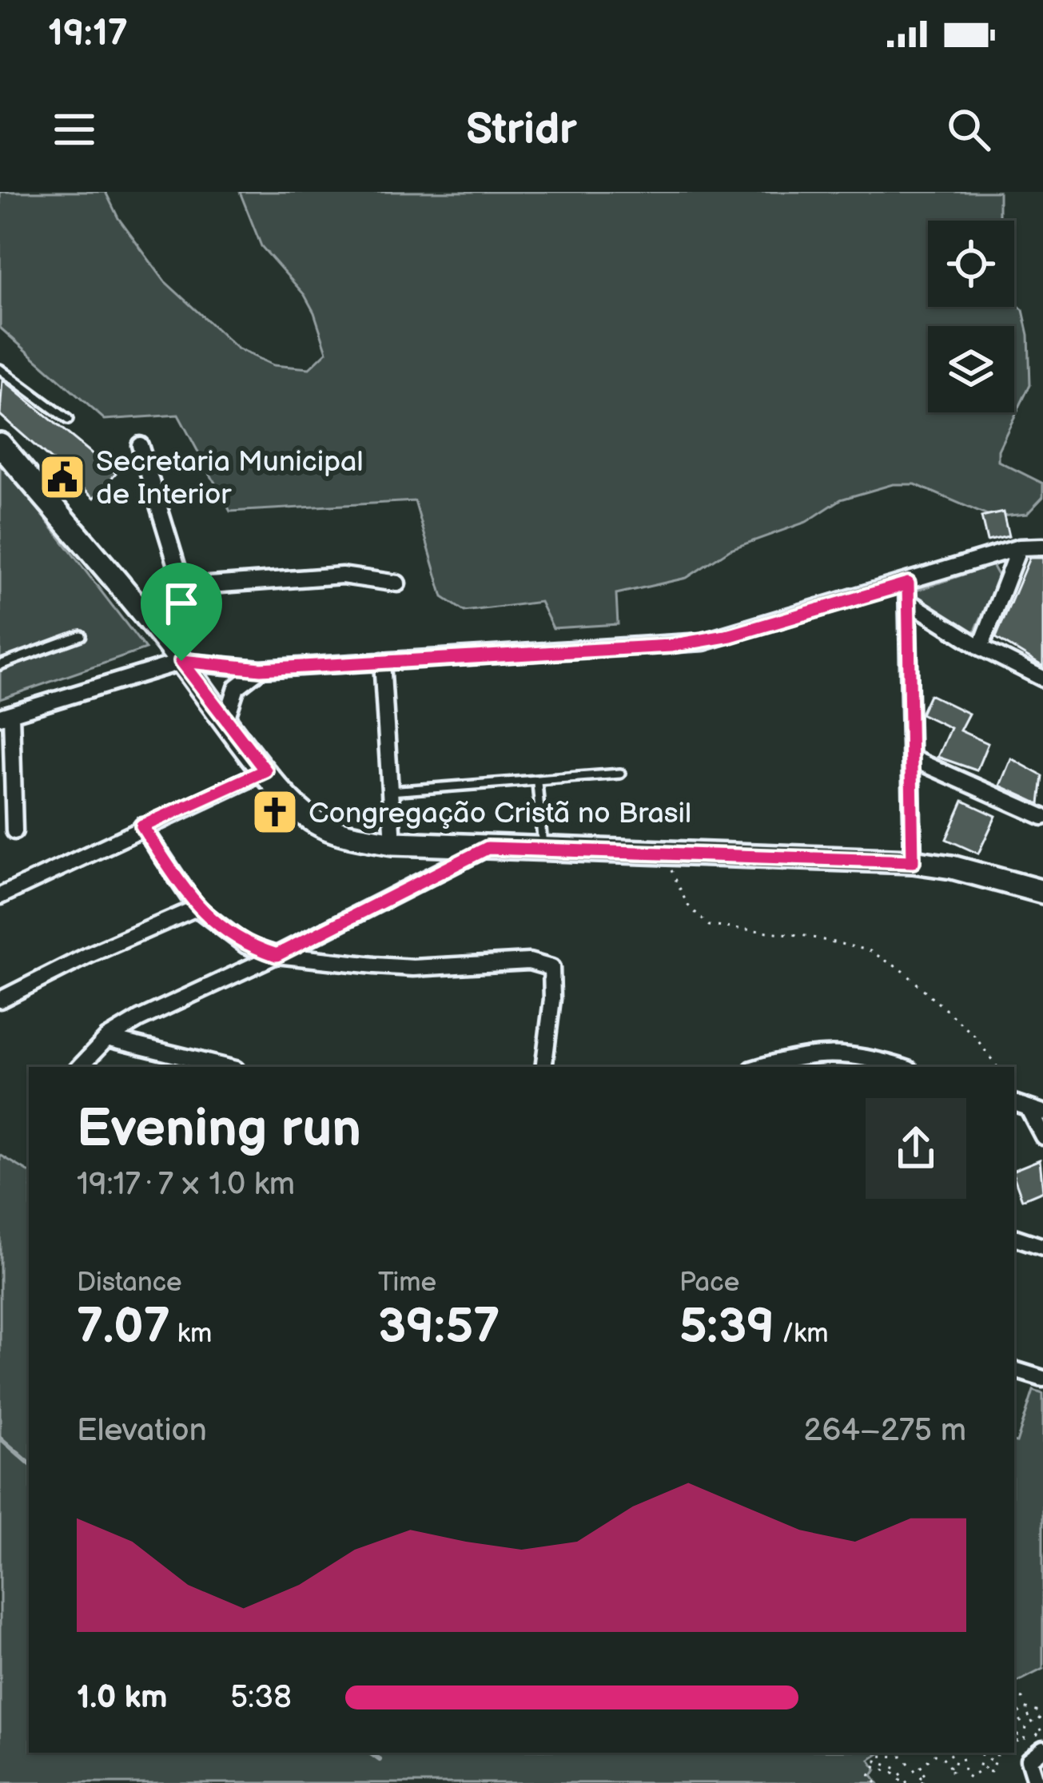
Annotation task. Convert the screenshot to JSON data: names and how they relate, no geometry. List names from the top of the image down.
{
  "places": {
    "public building": ["Secretaria Municipal de Interior"],
    "church": ["Congregação Cristã no Brasil"]
  },
  "page": {
    "status": "19:17",
    "header": "Stridr",
    "heading": ["Evening run", "19:17 · 7 × 1.0 km"],
    "stats": [
      ["Distance", "7.07 km"],
      ["Time", "39:57"],
      ["Pace", "5:39 /km"]
    ],
    "chart": ["Elevation", "264–275 m"],
    "list": [
      {
        "name": "1.0 km",
        "note": "5:38"
      }
    ]
  }
}
